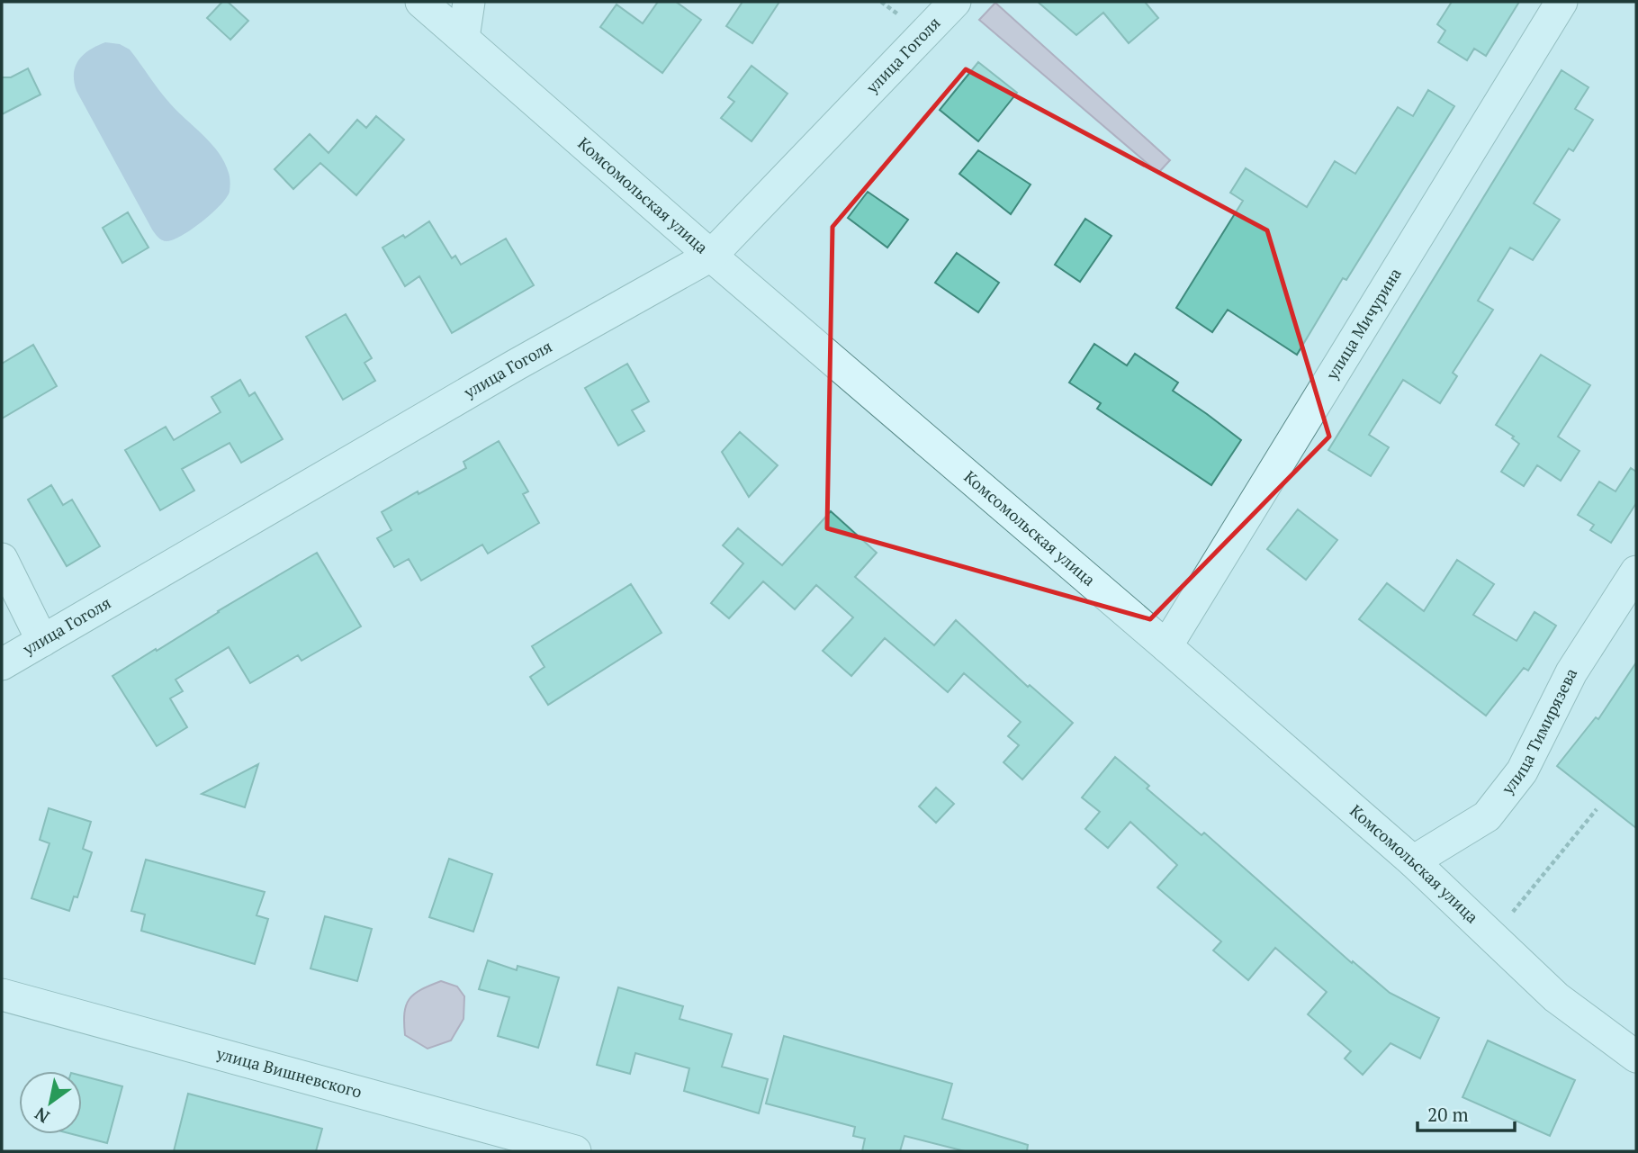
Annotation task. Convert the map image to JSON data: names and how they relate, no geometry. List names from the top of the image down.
{
  "streets": {
    "street": [
      "улица Гоголя",
      "Комсомольская улица",
      "улица Мичурина",
      "улица Тимирязева",
      "улица Вишневского"
    ]
  },
  "crossings": [
    ["улица Гоголя", "Комсомольская улица"],
    ["Комсомольская улица", "улица Мичурина"],
    ["Комсомольская улица", "улица Тимирязева"]
  ],
  "scale_bar": "20 m",
  "north": "bottom left"
}
